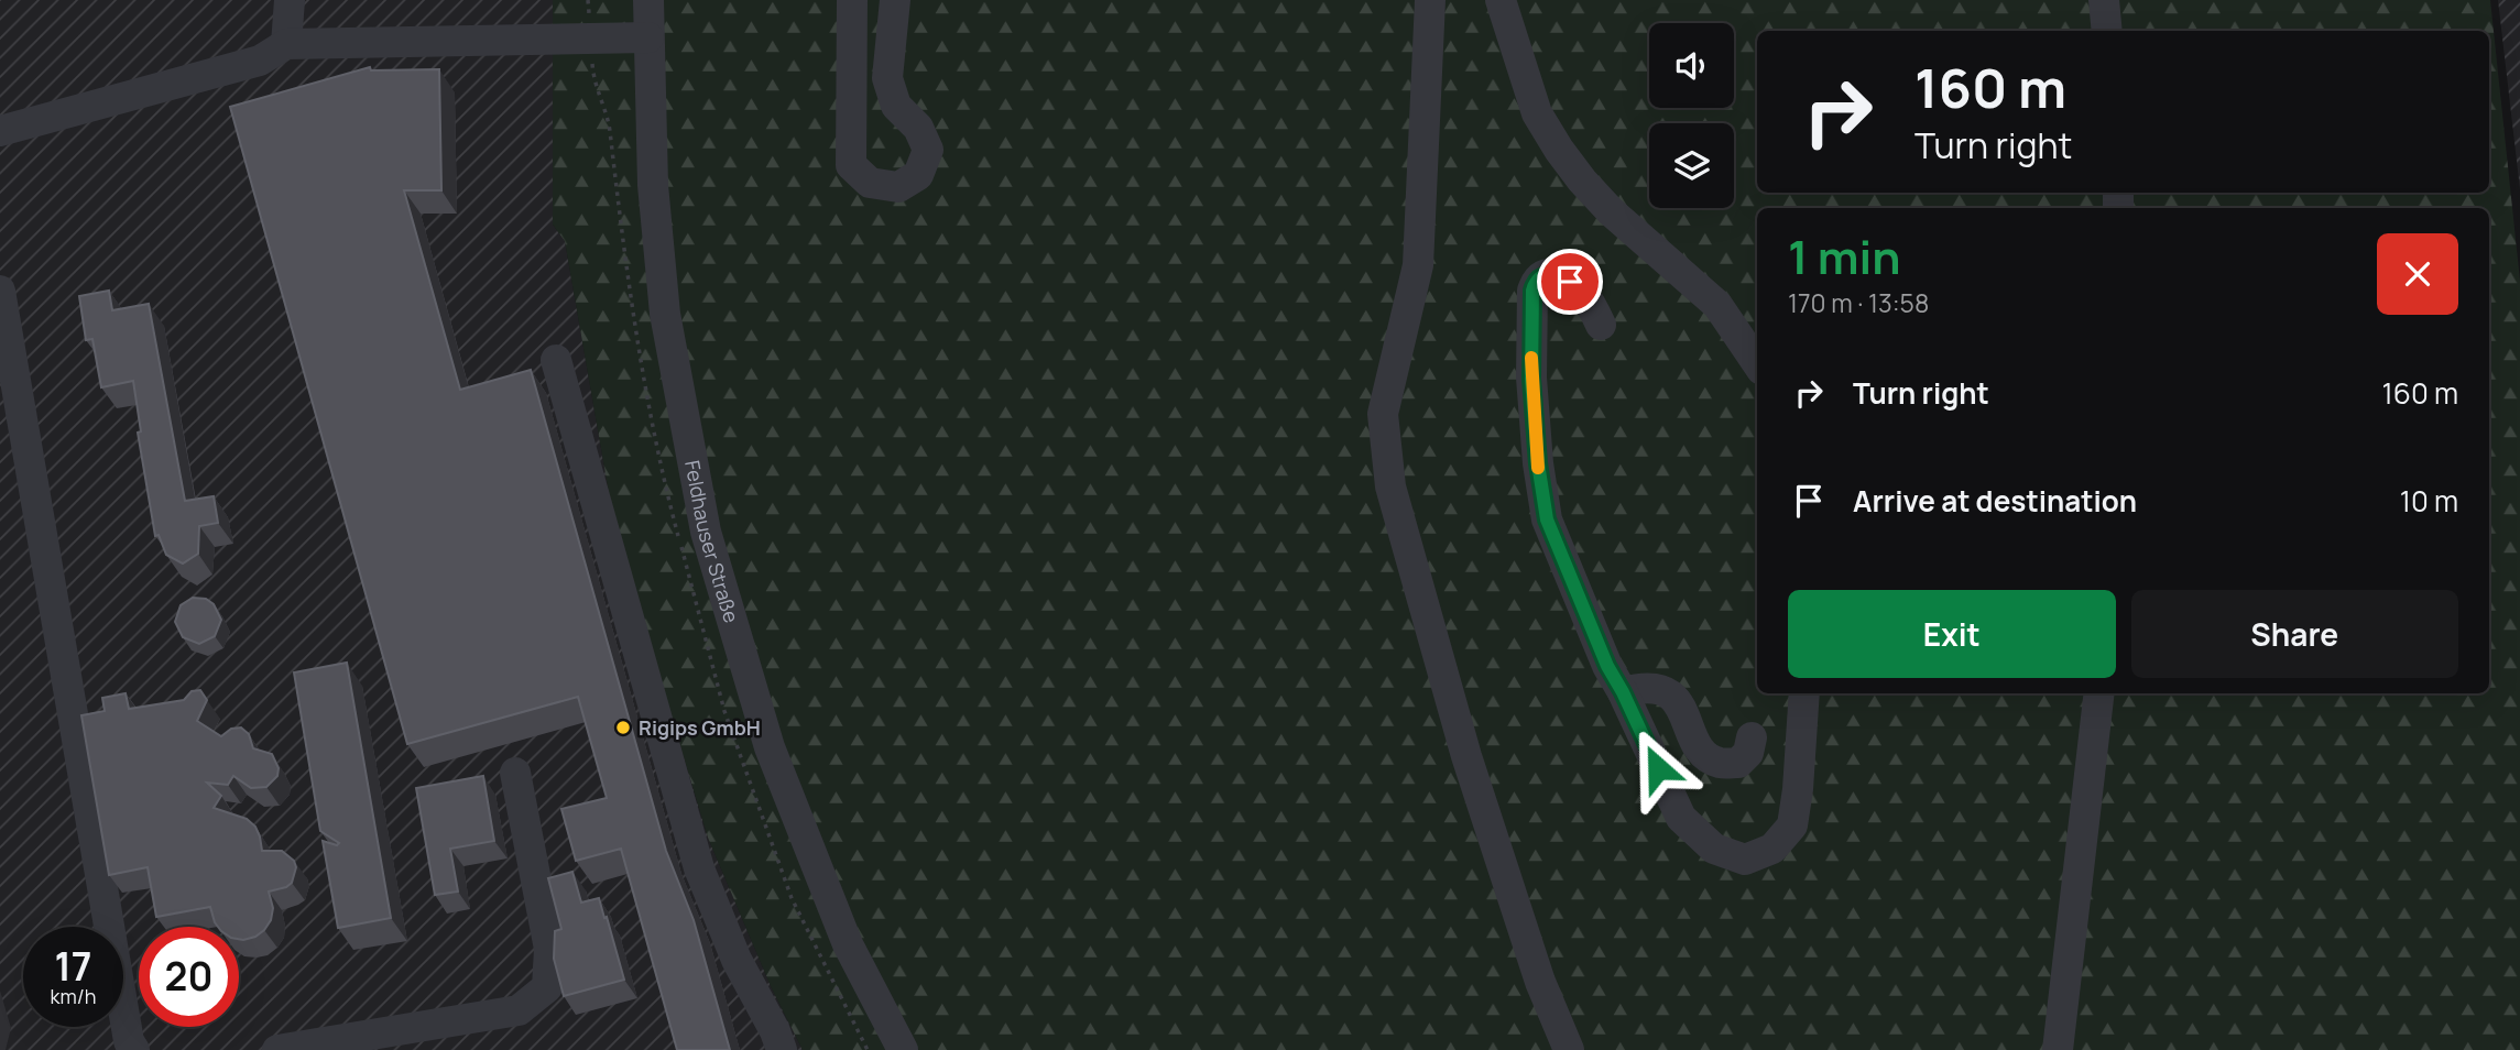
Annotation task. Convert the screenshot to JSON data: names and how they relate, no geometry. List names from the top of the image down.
{
  "streets": {
    "street": ["Feldhauser Straße"]
  },
  "places": ["Rigips GmbH"],
  "page": {
    "turn": ["160 m", "Turn right"],
    "heading": ["1 min", "170 m · 13:58"],
    "list": [
      {
        "name": "Turn right",
        "value": "160 m"
      },
      {
        "name": "Arrive at destination",
        "value": "10 m"
      }
    ],
    "buttons": ["Exit", "Share"],
    "speed": "17 km/h",
    "limit": "20"
  }
}
